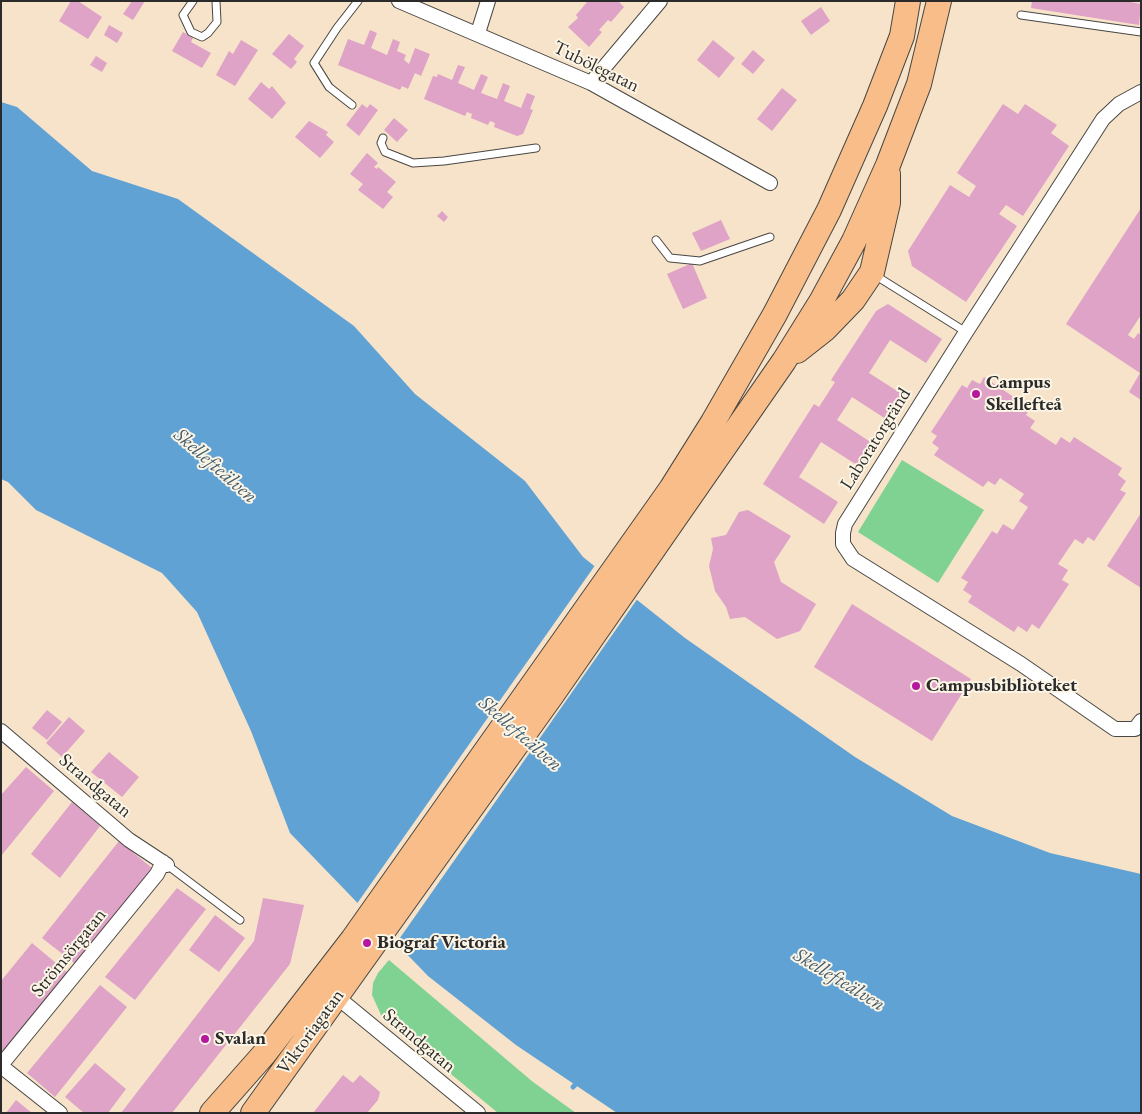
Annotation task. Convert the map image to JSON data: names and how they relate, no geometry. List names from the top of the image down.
{
  "streets": {
    "highway": ["Viktoriagatan"],
    "street": [
      "Tubölegatan",
      "Laboratorgränd",
      "Strandgatan",
      "Strömsörgatan"
    ]
  },
  "crossings": [
    ["Strandgatan", "Strömsörgatan"],
    ["Strandgatan", "Viktoriagatan"]
  ],
  "water": ["Skellefteälven"],
  "places": [
    "Campus Skellefteå",
    "Campusbiblioteket",
    "Biograf Victoria",
    "Svalan"
  ]
}
